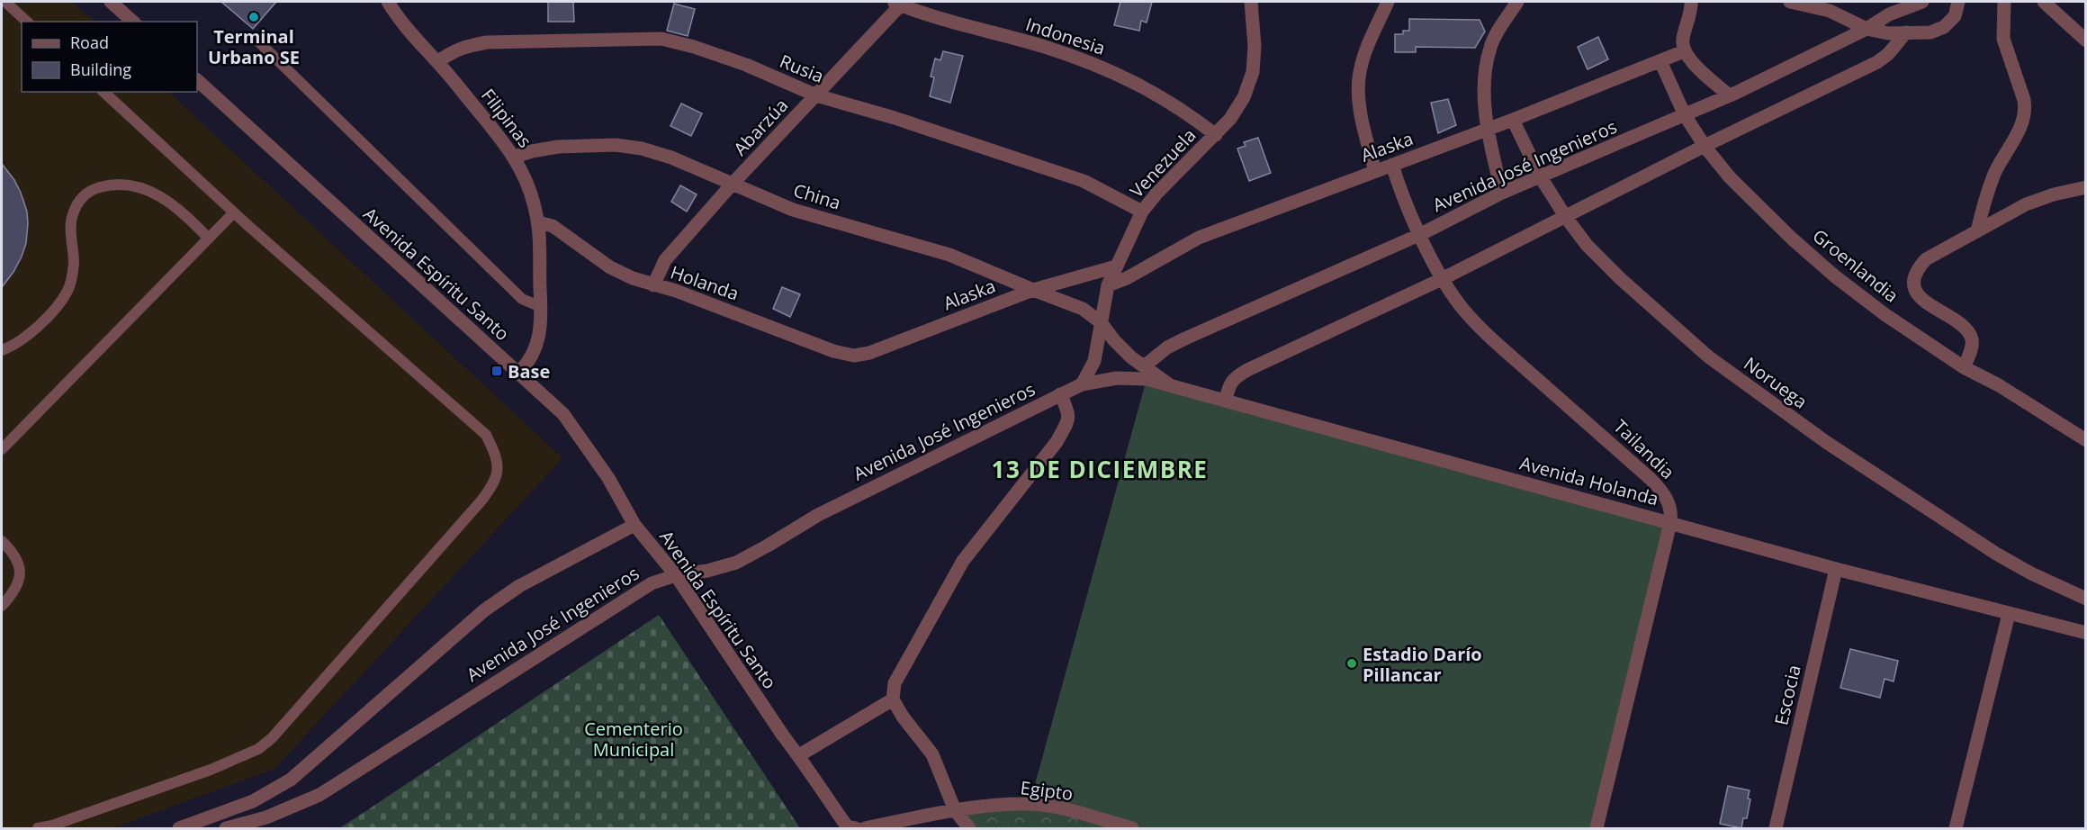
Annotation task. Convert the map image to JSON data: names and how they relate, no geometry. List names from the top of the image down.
{
  "streets": {
    "street": [
      "Indonesia",
      "Rusia",
      "Filipinas",
      "Abarzúa",
      "Alaska",
      "Venezuela",
      "Avenida José Ingenieros",
      "China",
      "Groenlandia",
      "Avenida Espíritu Santo",
      "Holanda",
      "Noruega",
      "Tailandia",
      "Avenida Holanda",
      "Escocia",
      "Egipto"
    ]
  },
  "crossings": [
    ["Indonesia", "Abarzúa"],
    ["Indonesia", "Venezuela"],
    ["Rusia", "Filipinas"],
    ["Rusia", "Abarzúa"],
    ["Rusia", "Venezuela"],
    ["Filipinas", "China"],
    ["Filipinas", "Avenida Espíritu Santo"],
    ["Filipinas", "Holanda"],
    ["Abarzúa", "China"],
    ["Abarzúa", "Holanda"],
    ["Alaska", "Venezuela"],
    ["Alaska", "China"],
    ["Alaska", "Groenlandia"],
    ["Alaska", "Holanda"],
    ["Alaska", "Noruega"],
    ["Alaska", "Tailandia"],
    ["Venezuela", "Avenida José Ingenieros"],
    ["Venezuela", "China"],
    ["Venezuela", "Avenida Holanda"],
    ["Avenida José Ingenieros", "China"],
    ["Avenida José Ingenieros", "Groenlandia"],
    ["Avenida José Ingenieros", "Avenida Espíritu Santo"],
    ["Avenida José Ingenieros", "Noruega"],
    ["Avenida José Ingenieros", "Tailandia"],
    ["Avenida José Ingenieros", "Avenida Holanda"],
    ["China", "Avenida Holanda"],
    ["Tailandia", "Avenida Holanda"],
    ["Avenida Holanda", "Escocia"]
  ],
  "districts": ["13 DE DICIEMBRE"],
  "parks": ["Cementerio Municipal"],
  "places": {
    "other": ["Terminal Urbano SE", "Estadio Darío Pillancar"],
    "transit": ["Base"]
  },
  "legend": ["Road", "Building"]
}
